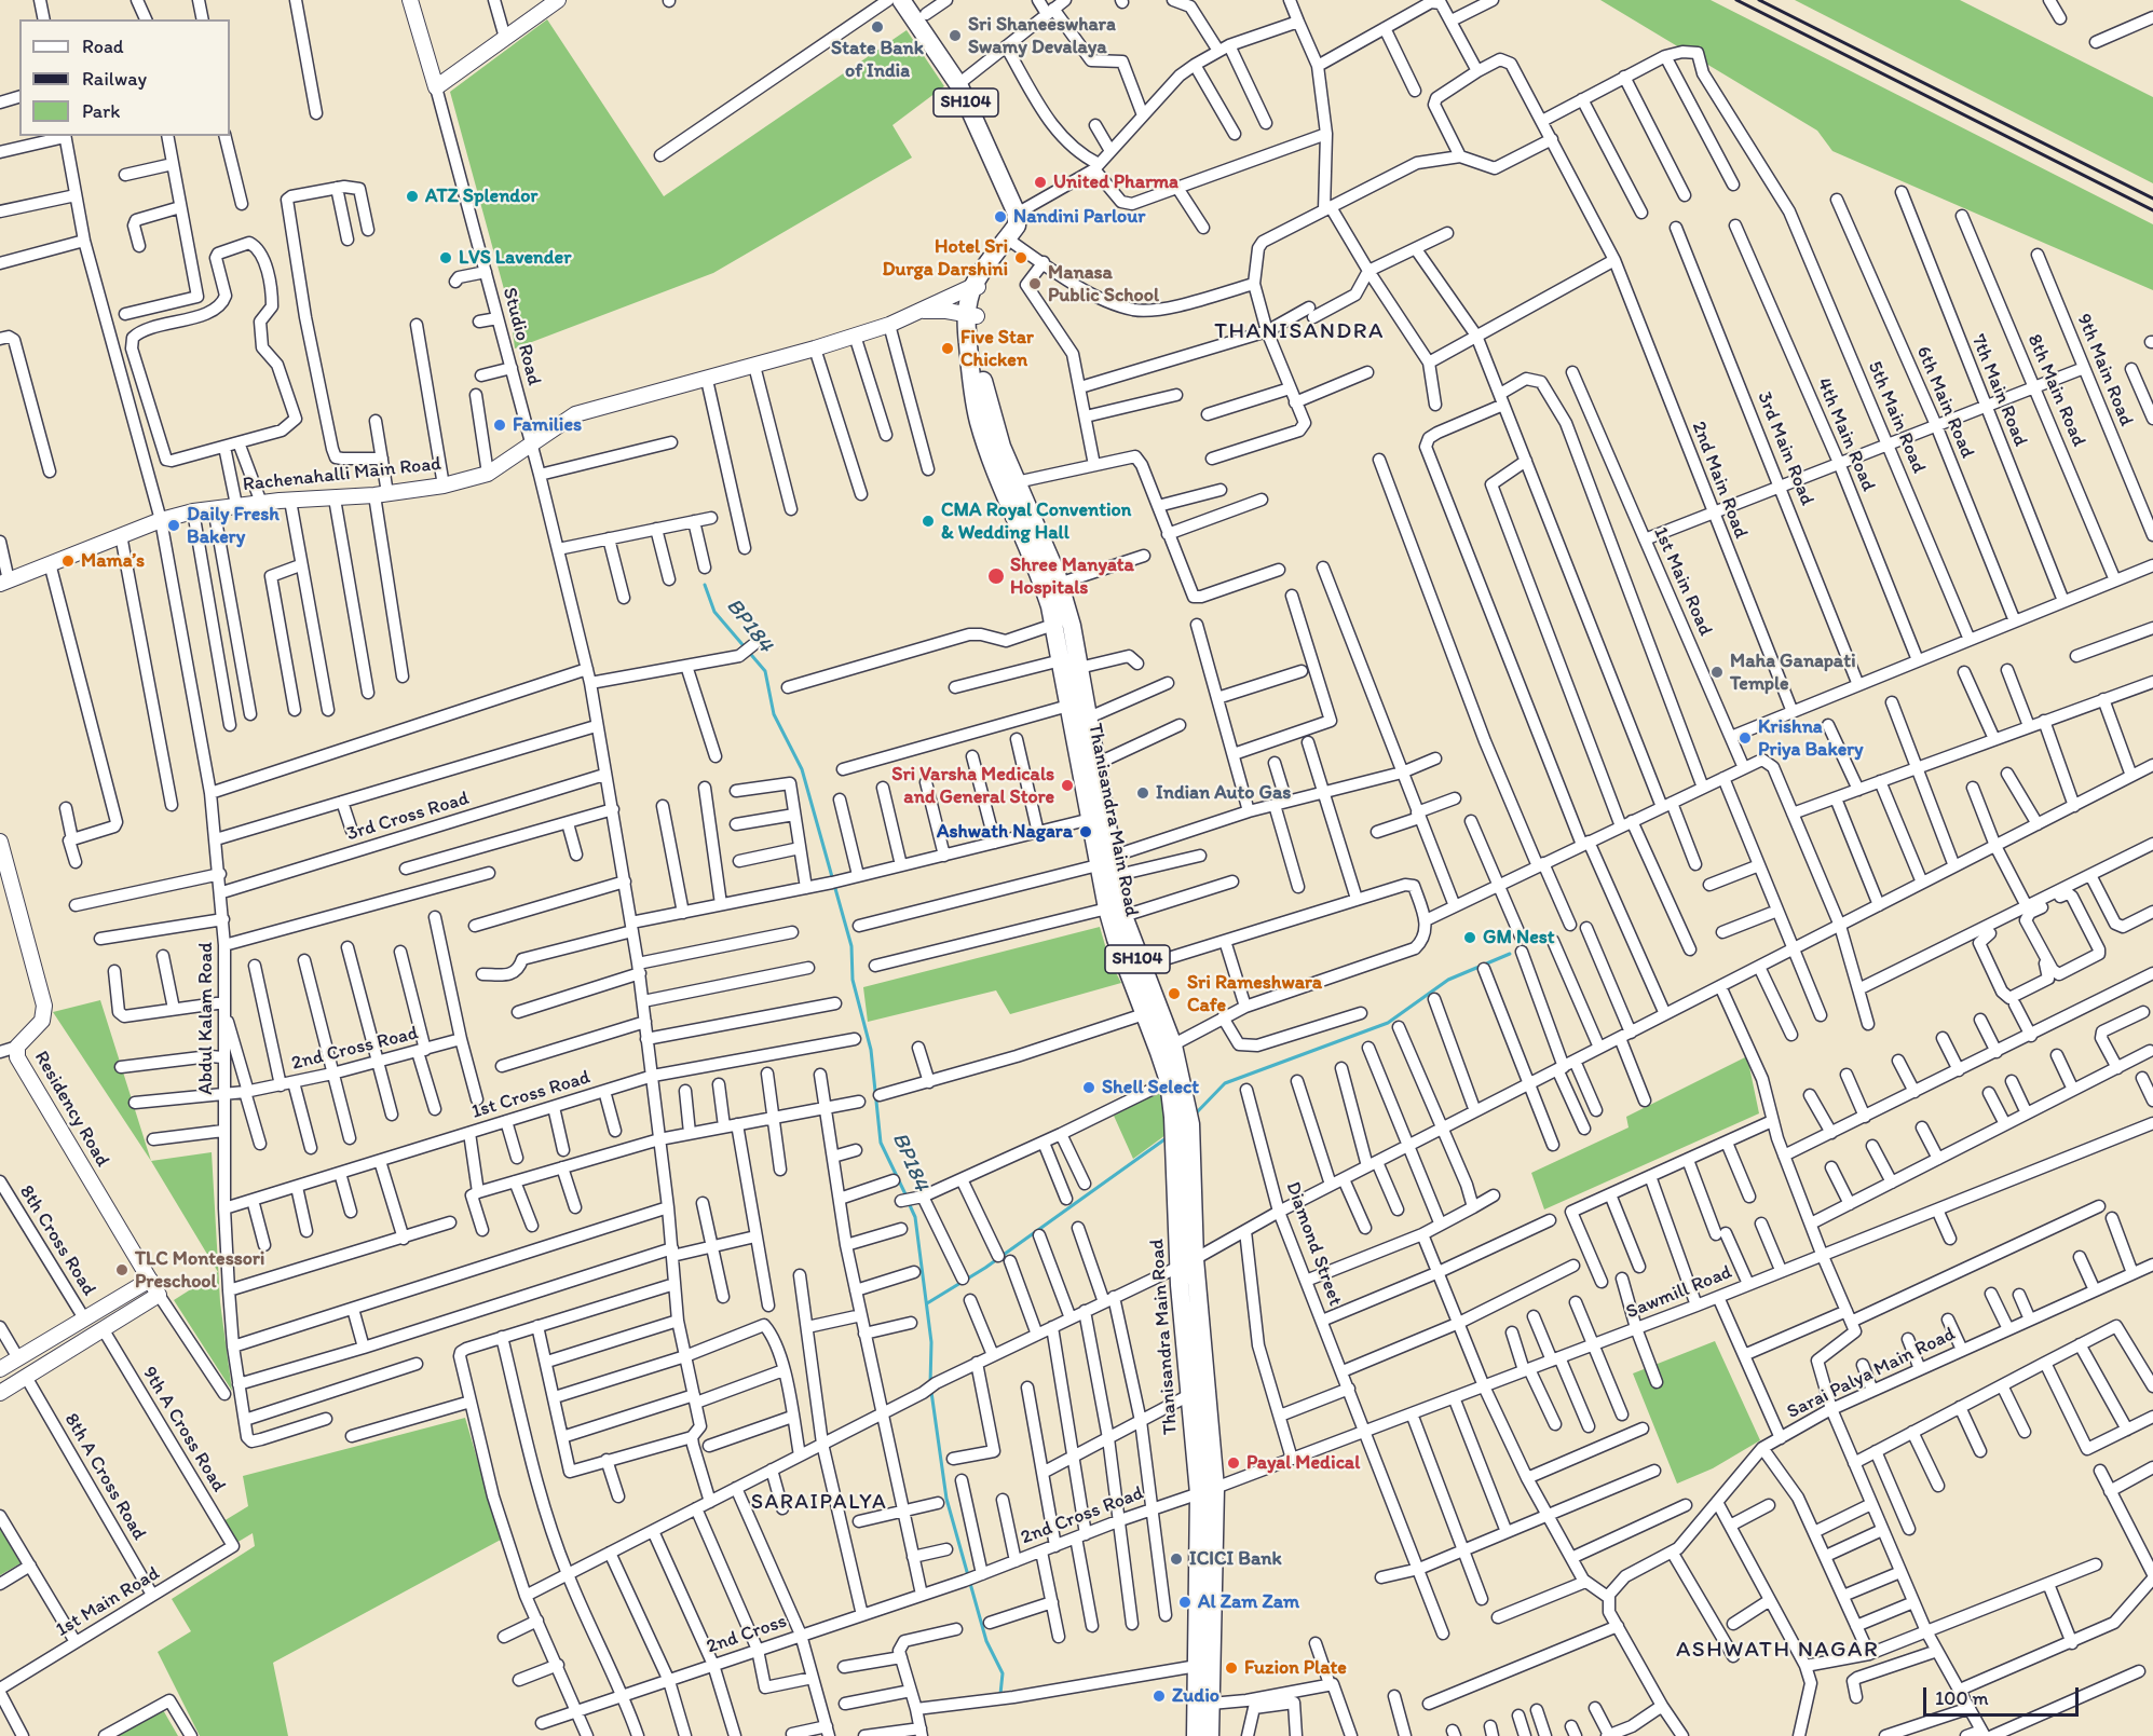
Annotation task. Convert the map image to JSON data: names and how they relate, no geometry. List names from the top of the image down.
{
  "streets": {
    "main road": ["SH104", "Thanisandra Main Road"],
    "street": [
      "Studio Road",
      "9th Main Road",
      "7th Main Road",
      "8th Main Road",
      "6th Main Road",
      "5th Main Road",
      "4th Main Road",
      "3rd Main Road",
      "Rachenahalli Main Road",
      "2nd Main Road",
      "1st Main Road",
      "3rd Cross Road",
      "Abdul Kalam Road",
      "2nd Cross Road",
      "1st Cross Road",
      "Residency Road",
      "8th Cross Road",
      "Diamond Street",
      "Sawmill Road",
      "Sarai Palya Main Road",
      "9th A Cross Road",
      "8th A Cross Road",
      "2nd Cross"
    ]
  },
  "crossings": [
    ["SH104", "Thanisandra Main Road"],
    ["Studio Road", "Rachenahalli Main Road"],
    ["Studio Road", "3rd Cross Road"],
    ["Studio Road", "1st Cross Road"],
    ["Rachenahalli Main Road", "Thanisandra Main Road"],
    ["Rachenahalli Main Road", "Abdul Kalam Road"],
    ["1st Main Road", "9th A Cross Road"],
    ["1st Main Road", "8th A Cross Road"],
    ["3rd Cross Road", "Abdul Kalam Road"],
    ["Thanisandra Main Road", "2nd Cross Road"],
    ["Thanisandra Main Road", "Sawmill Road"],
    ["Abdul Kalam Road", "2nd Cross Road"],
    ["Abdul Kalam Road", "1st Cross Road"],
    ["2nd Cross Road", "Sawmill Road"],
    ["2nd Cross Road", "2nd Cross"]
  ],
  "districts": ["THANISANDRA", "SARAIPALYA", "ASHWATH NAGAR"],
  "water": ["BP184"],
  "places": [
    "State Bank of India",
    "Sri Shaneeswhara Swamy Devalaya",
    "United Pharma",
    "ATZ Splendor",
    "Nandini Parlour",
    "LVS Lavender",
    "Hotel Sri Durga Darshini",
    "Manasa Public School",
    "Five Star Chicken",
    "Families",
    "CMA Royal Convention & Wedding Hall",
    "Daily Fresh Bakery",
    "Mama’s",
    "Shree Manyata Hospitals",
    "Maha Ganapati Temple",
    "Krishna Priya Bakery",
    "Sri Varsha Medicals and General Store",
    "Indian Auto Gas",
    "Ashwath Nagara",
    "GM Nest",
    "Sri Rameshwara Cafe",
    "Shell Select",
    "TLC Montessori Preschool",
    "Payal Medical",
    "ICICI Bank",
    "Al Zam Zam",
    "Fuzion Plate",
    "Zudio"
  ],
  "legend": ["Road", "Railway", "Park"],
  "scale_bar": "100 m"
}
